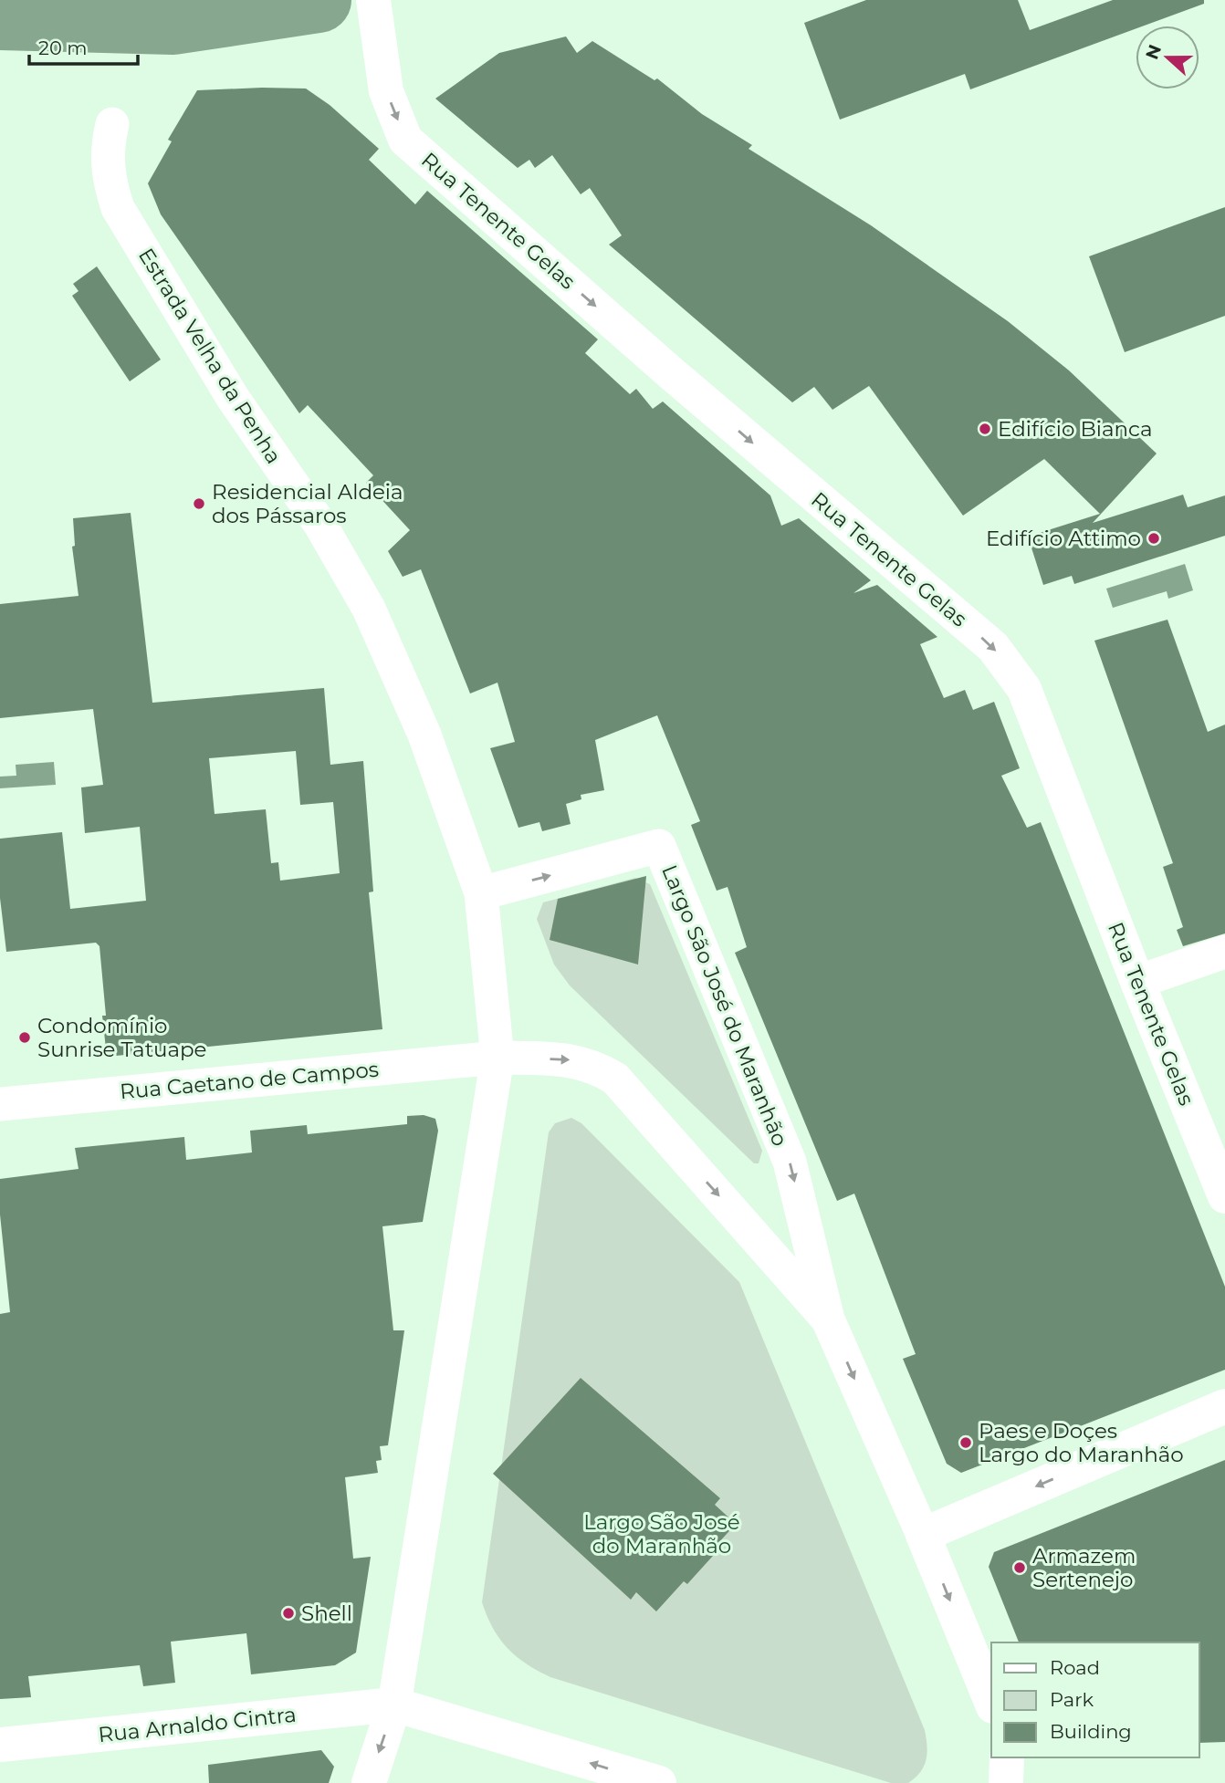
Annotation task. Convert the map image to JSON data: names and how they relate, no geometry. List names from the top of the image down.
{
  "streets": {
    "street": [
      "Rua Tenente Gelas",
      "Estrada Velha da Penha",
      "Largo São José do Maranhão",
      "Rua Caetano de Campos",
      "Rua Arnaldo Cintra"
    ]
  },
  "crossings": [
    ["Estrada Velha da Penha", "Largo São José do Maranhão"],
    ["Largo São José do Maranhão", "Rua Caetano de Campos"]
  ],
  "one_way": ["Rua Tenente Gelas", "Largo São José do Maranhão"],
  "parks": ["Largo São José do Maranhão"],
  "places": [
    "Edifício Bianca",
    "Residencial Aldeia dos Pássaros",
    "Edifício Attimo",
    "Condomínio Sunrise Tatuape",
    "Paes e Doçes Largo do Maranhão",
    "Armazem Sertenejo",
    "Shell"
  ],
  "legend": ["Road", "Park", "Building"],
  "scale_bar": "20 m",
  "north": "left"
}
